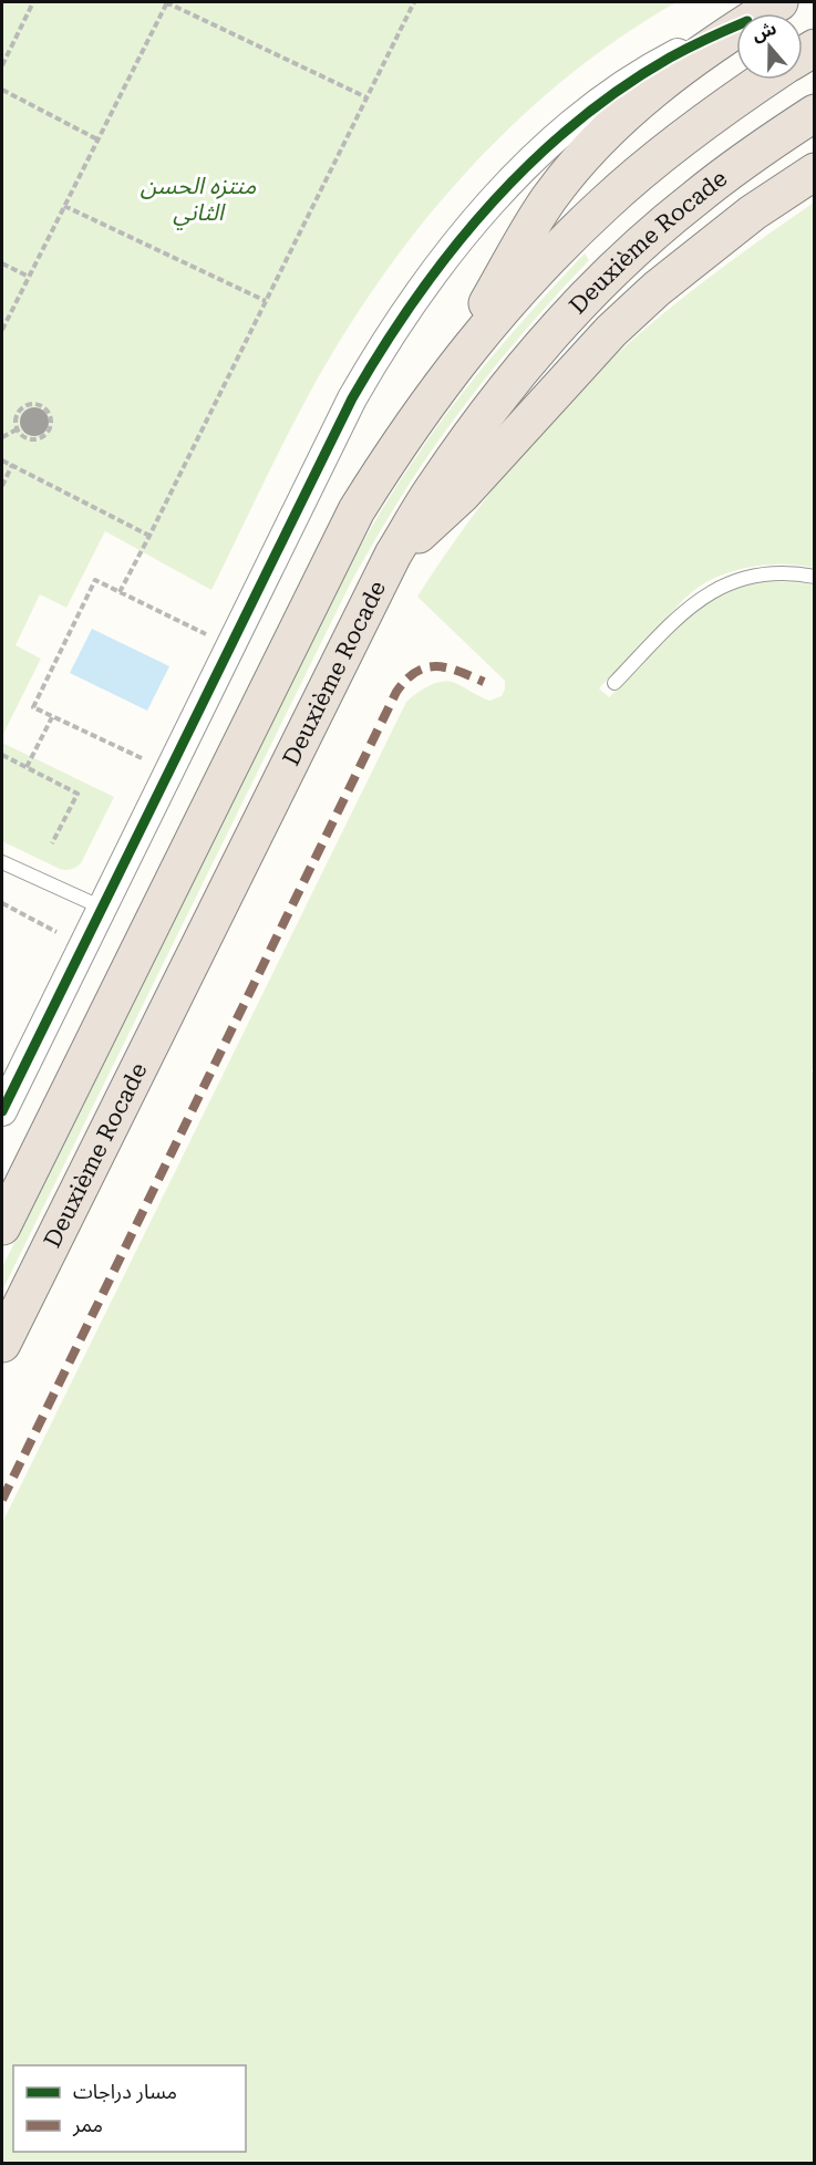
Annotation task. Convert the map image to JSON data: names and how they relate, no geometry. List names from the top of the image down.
{
  "streets": {
    "highway": ["Deuxième Rocade"]
  },
  "parks": ["منتزه الحسن الثاني"],
  "legend": ["مسار دراجات", "ممر"],
  "north": "top"
}
